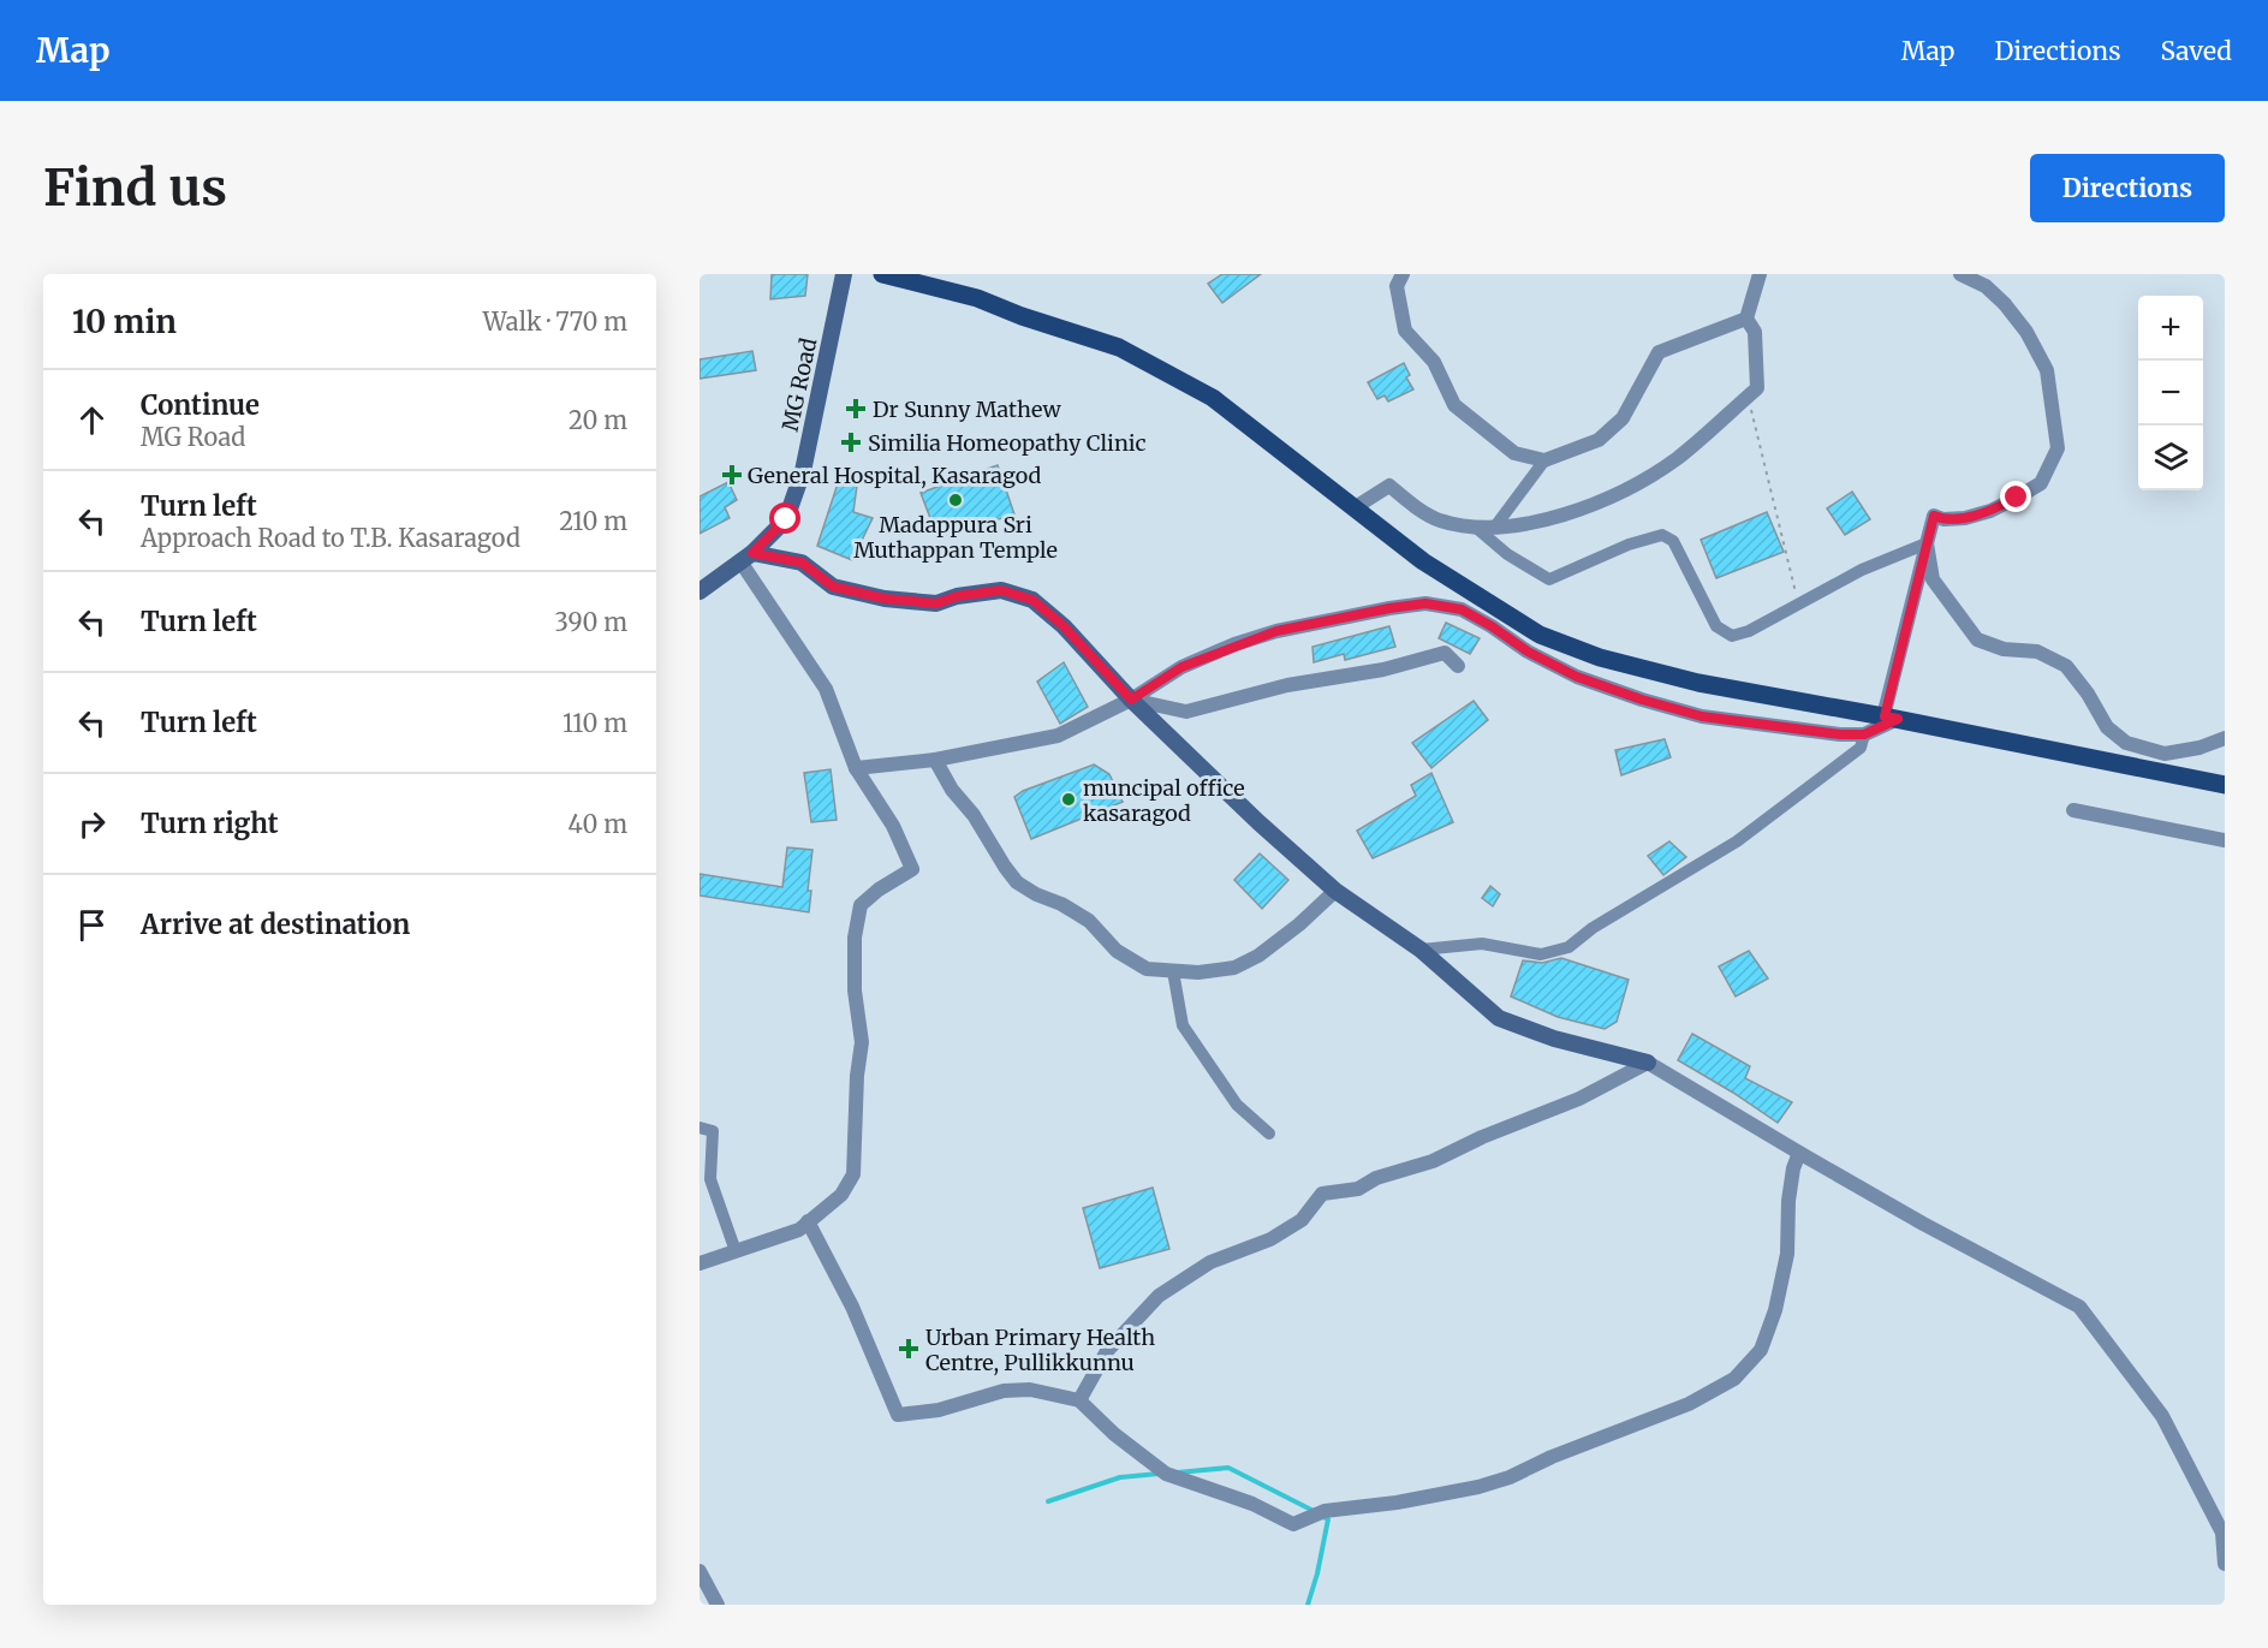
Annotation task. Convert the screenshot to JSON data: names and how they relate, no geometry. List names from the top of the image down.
{
  "streets": {
    "main road": ["MG Road"]
  },
  "places": {
    "health": [
      "Dr Sunny Mathew",
      "Similia Homeopathy Clinic",
      "General Hospital, Kasaragod",
      "Urban Primary Health Centre, Pullikkunnu"
    ],
    "other": ["Madappura Sri Muthappan Temple", "muncipal office kasaragod"]
  },
  "page": {
    "header": "Map",
    "nav": ["Map", "Directions", "Saved"],
    "buttons": "Directions",
    "title": "Find us",
    "heading": ["10 min", "Walk · 770 m"],
    "map_buttons": ["+", "−"],
    "list": [
      ["Continue", "MG Road", "20 m"],
      ["Turn left", "Approach Road to T.B. Kasaragod", "210 m"],
      ["Turn left", "390 m"],
      ["Turn left", "110 m"],
      ["Turn right", "40 m"],
      "Arrive at destination"
    ]
  }
}
